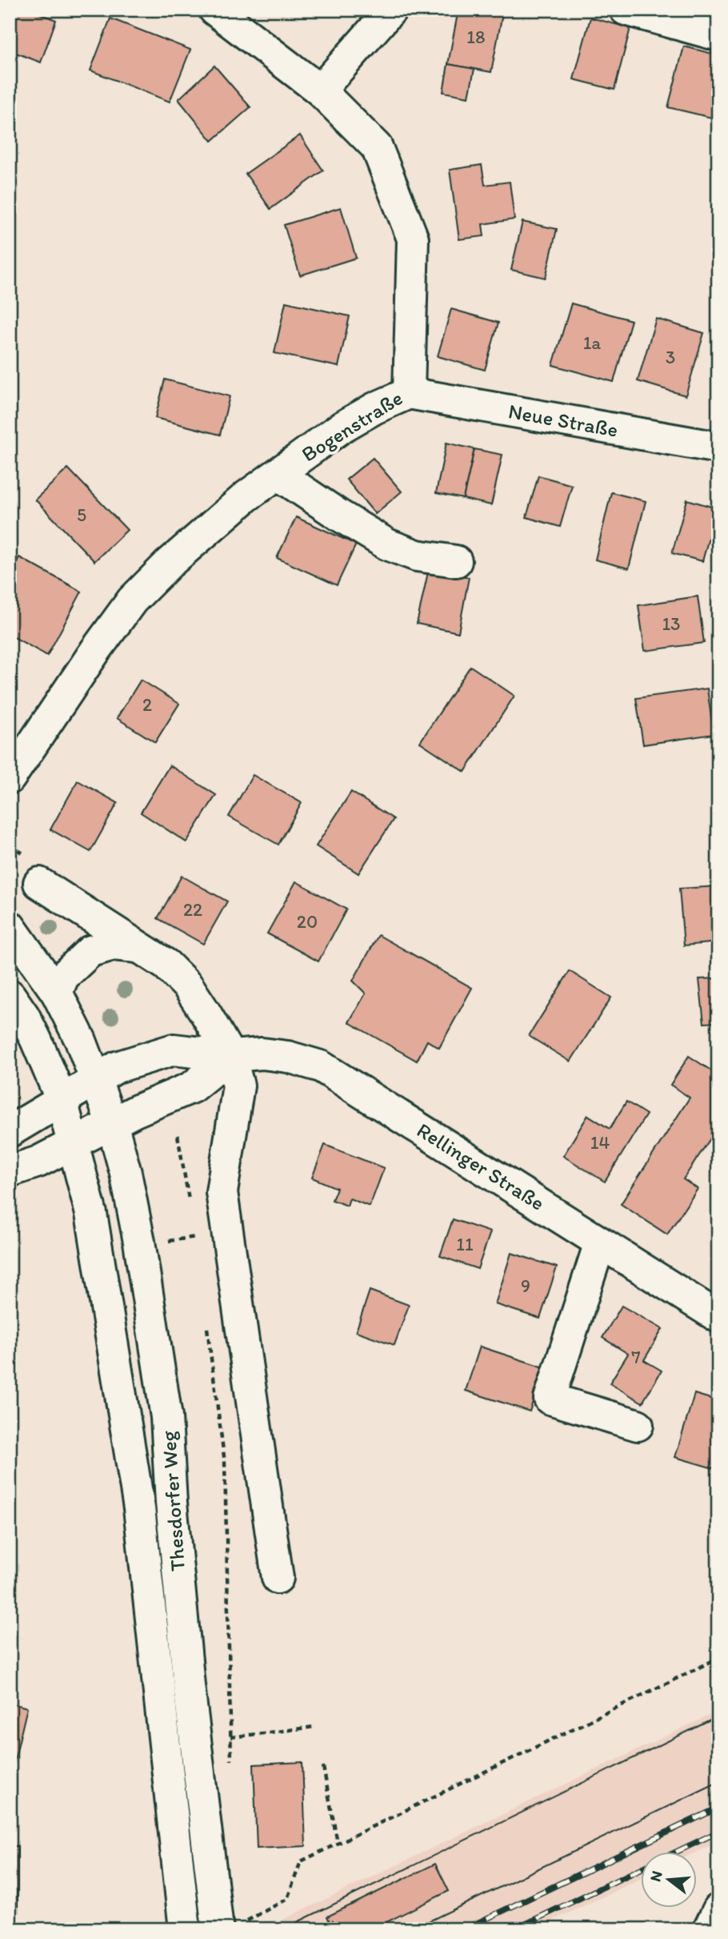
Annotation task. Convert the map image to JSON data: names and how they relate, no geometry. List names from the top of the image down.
{
  "streets": {
    "street": [
      "Neue Straße",
      "Bogenstraße",
      "Rellinger Straße",
      "Thesdorfer Weg"
    ]
  },
  "crossings": [
    ["Neue Straße", "Bogenstraße"],
    ["Rellinger Straße", "Thesdorfer Weg"]
  ],
  "house_numbers": [
    "18",
    "1a",
    "3",
    "5",
    "13",
    "2",
    "22",
    "20",
    "14",
    "11",
    "9",
    "7"
  ],
  "north": "left"
}
